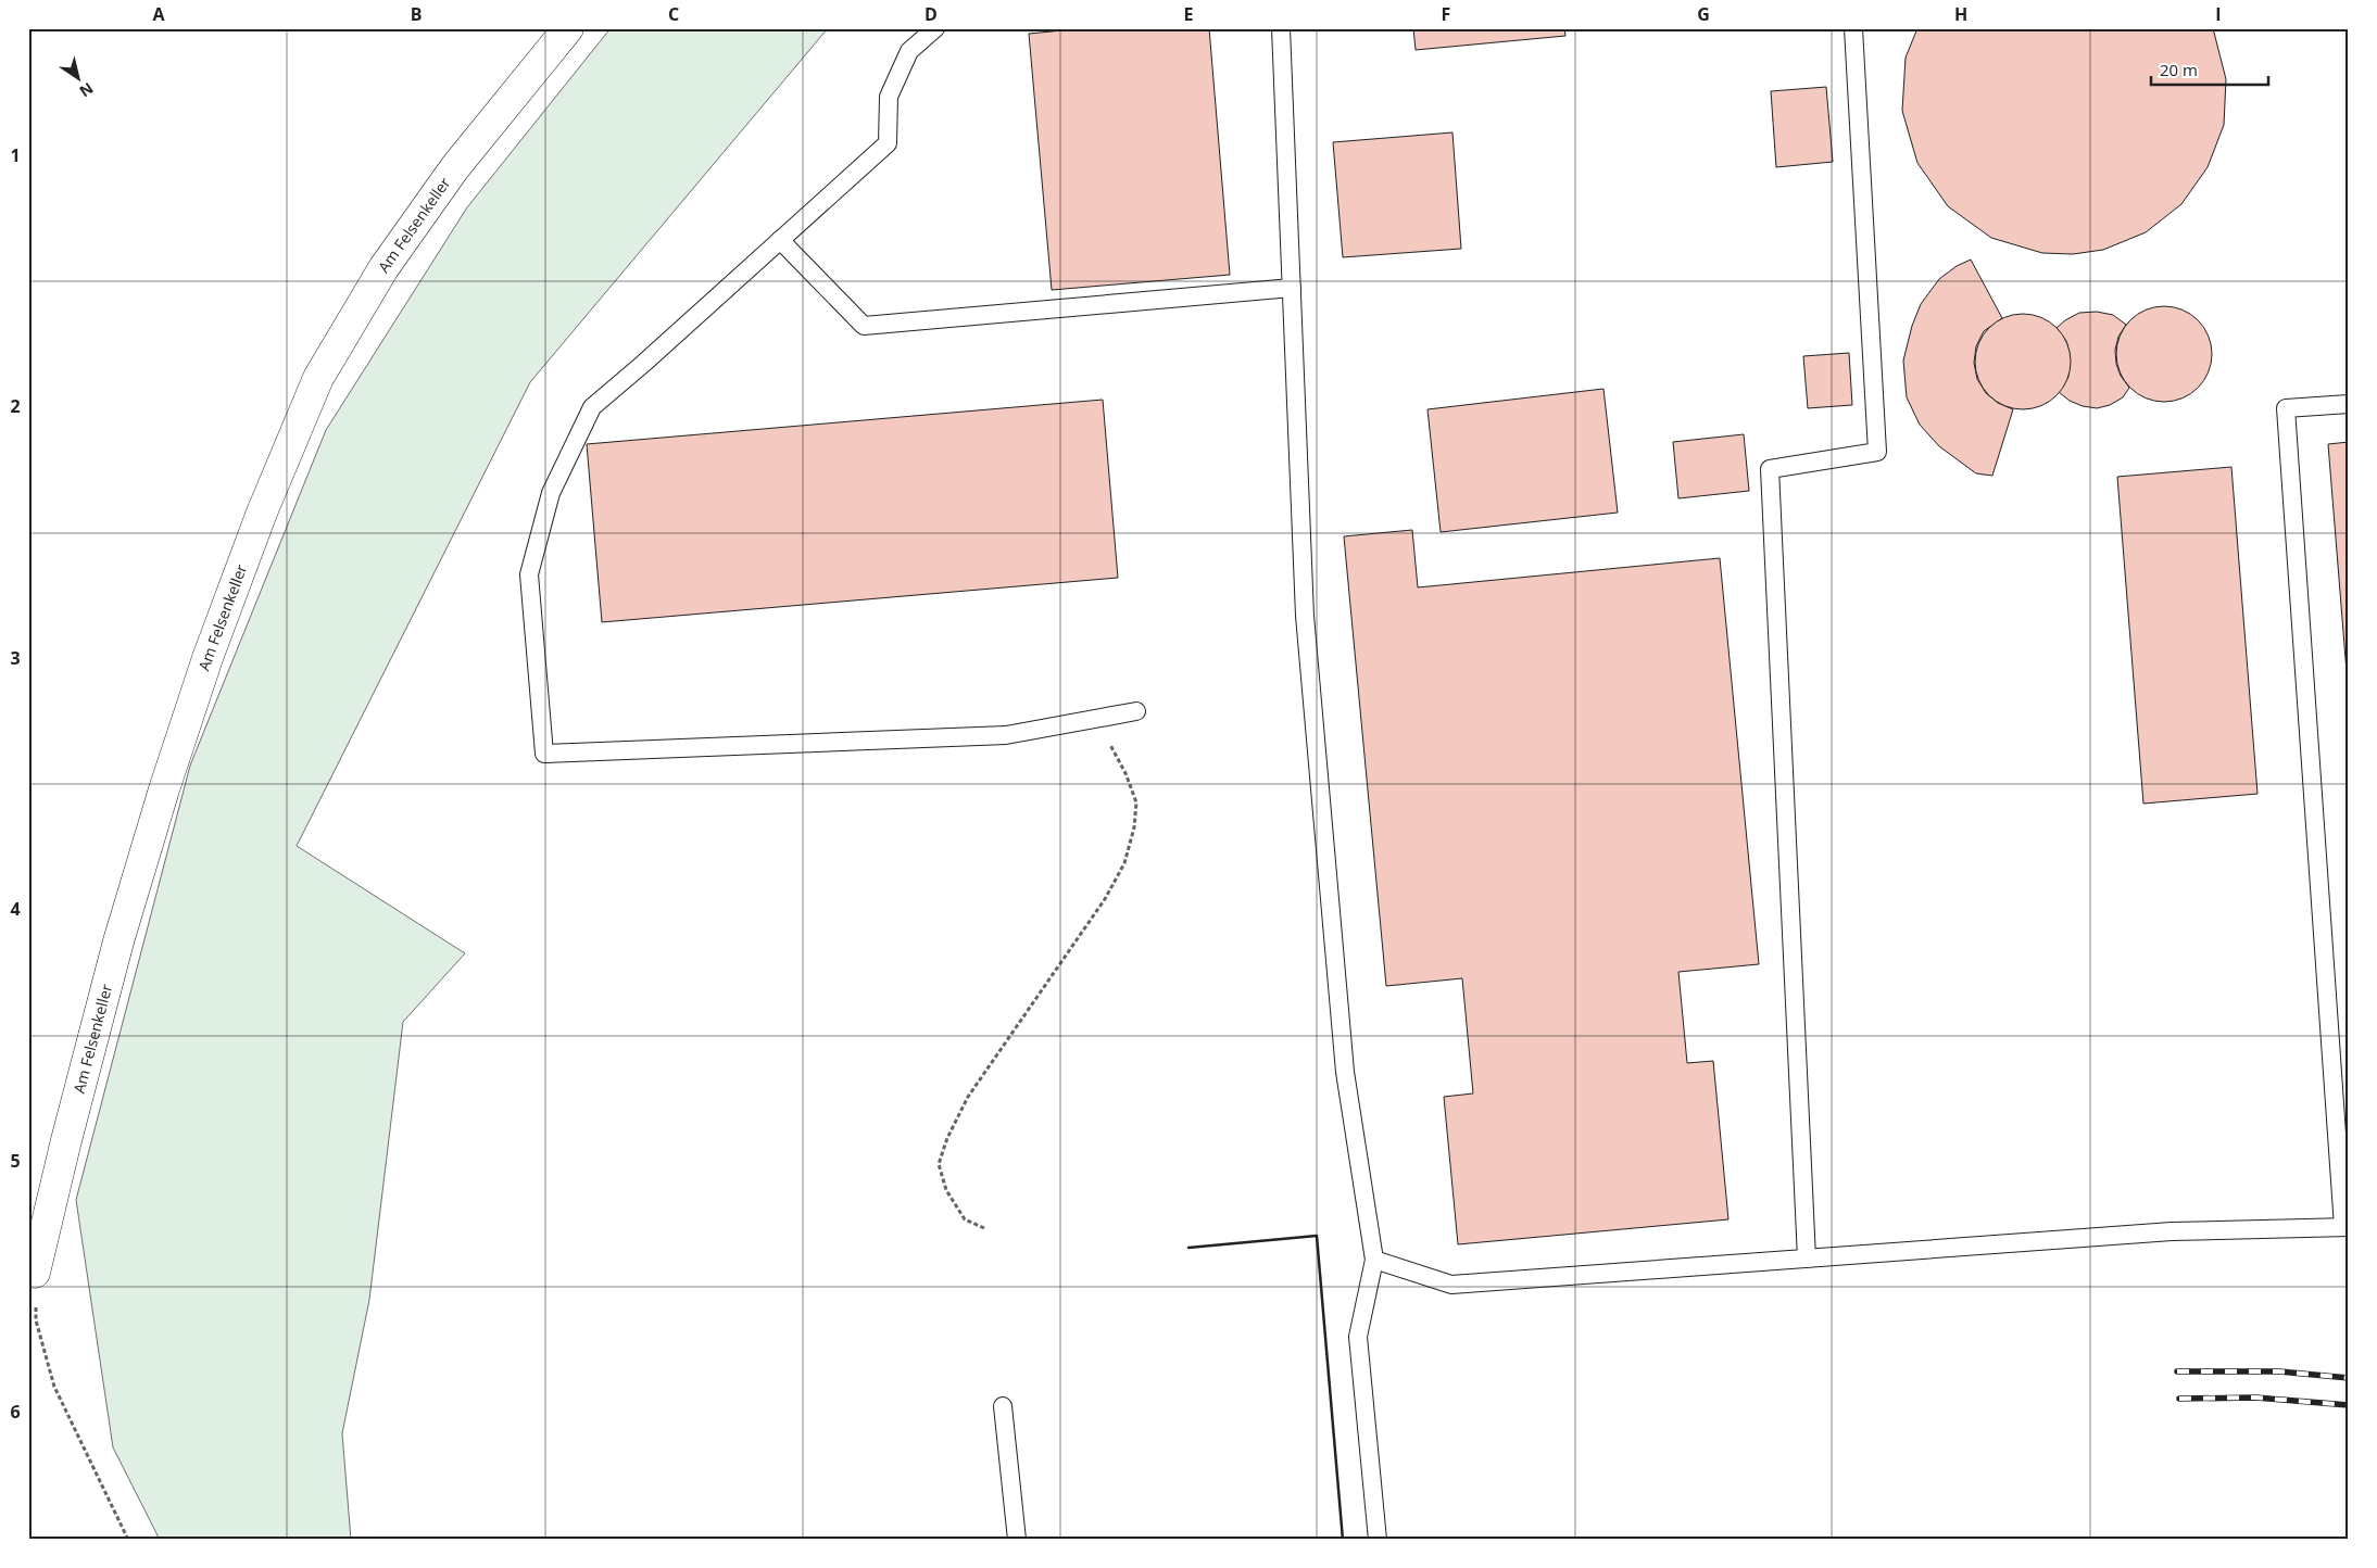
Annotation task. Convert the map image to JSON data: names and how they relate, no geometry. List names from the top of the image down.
{
  "streets": {
    "street": ["Am Felsenkeller"]
  },
  "scale_bar": "20 m",
  "north": "bottom right",
  "grid": {
    "columns": [
      "A",
      "B",
      "C",
      "D",
      "E",
      "F",
      "G",
      "H",
      "I"
    ],
    "rows": [
      "1",
      "2",
      "3",
      "4",
      "5",
      "6"
    ]
  }
}
